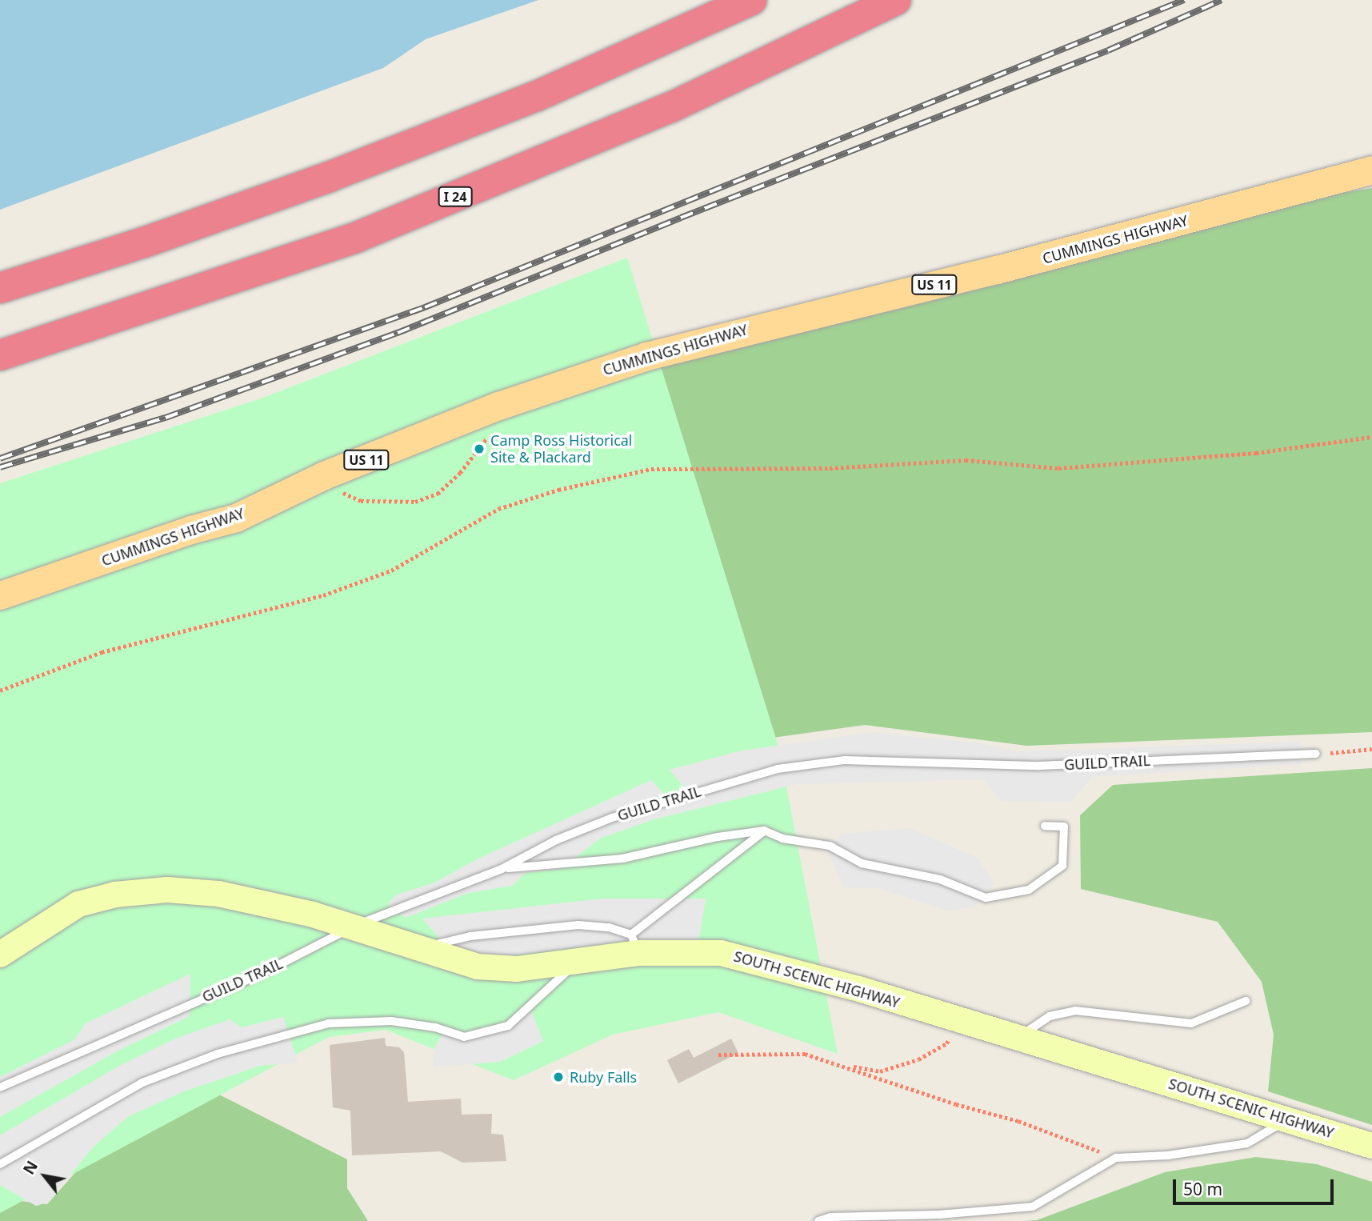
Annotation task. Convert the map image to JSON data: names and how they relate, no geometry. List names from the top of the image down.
{
  "streets": {
    "highway": ["I 24"],
    "main road": ["CUMMINGS HIGHWAY", "US 11", "SOUTH SCENIC HIGHWAY"],
    "lane": ["GUILD TRAIL"]
  },
  "crossings": [
    ["GUILD TRAIL", "SOUTH SCENIC HIGHWAY"]
  ],
  "places": ["Camp Ross Historical Site & Plackard", "Ruby Falls"],
  "scale_bar": "50 m",
  "north": "top left"
}
